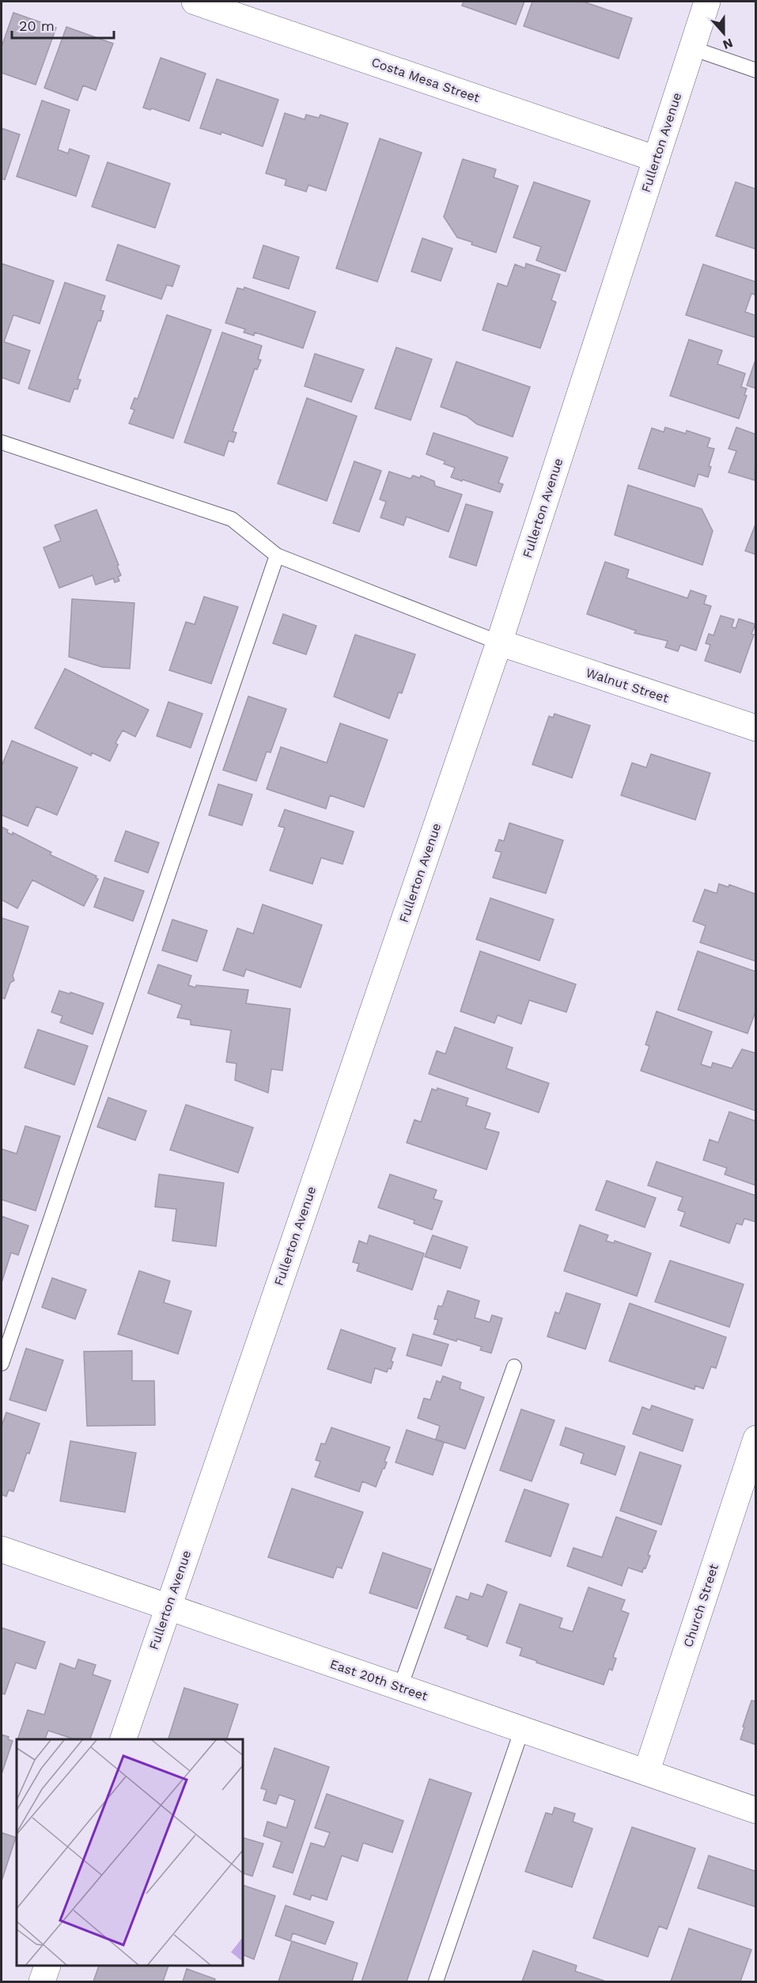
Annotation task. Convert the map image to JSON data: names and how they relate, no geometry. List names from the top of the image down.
{
  "streets": {
    "street": [
      "Costa Mesa Street",
      "Fullerton Avenue",
      "Walnut Street",
      "Church Street",
      "East 20th Street"
    ]
  },
  "crossings": [
    ["Costa Mesa Street", "Fullerton Avenue"],
    ["Fullerton Avenue", "Walnut Street"],
    ["Fullerton Avenue", "East 20th Street"],
    ["Church Street", "East 20th Street"]
  ],
  "scale_bar": "20 m",
  "north": "bottom"
}
